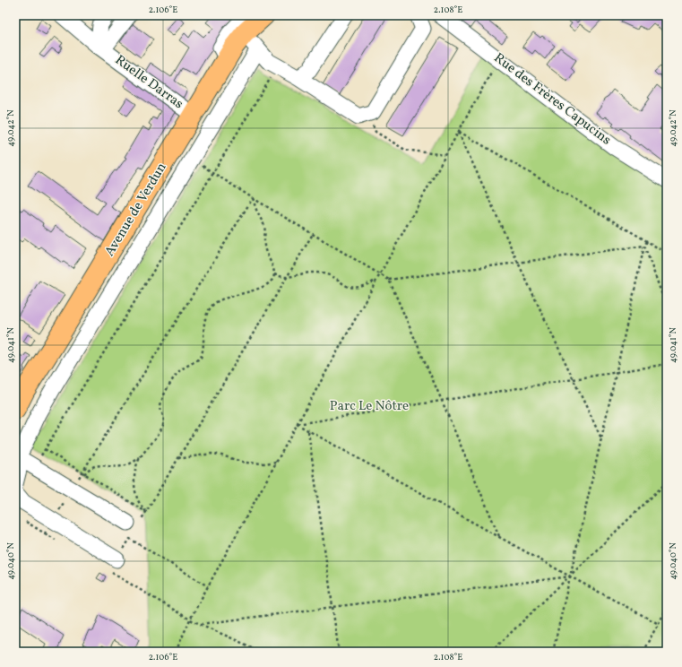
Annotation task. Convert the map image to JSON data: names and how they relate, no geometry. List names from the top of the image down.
{
  "streets": {
    "main road": ["Avenue de Verdun"],
    "street": ["Ruelle Darras", "Rue des Frères Capucins"]
  },
  "crossings": [
    ["Ruelle Darras", "Avenue de Verdun"]
  ],
  "parks": ["Parc Le Nôtre"],
  "coordinates": [
    "2.106°E",
    "2.108°E",
    "49.042°N",
    "49.041°N",
    "49.040°N"
  ]
}
